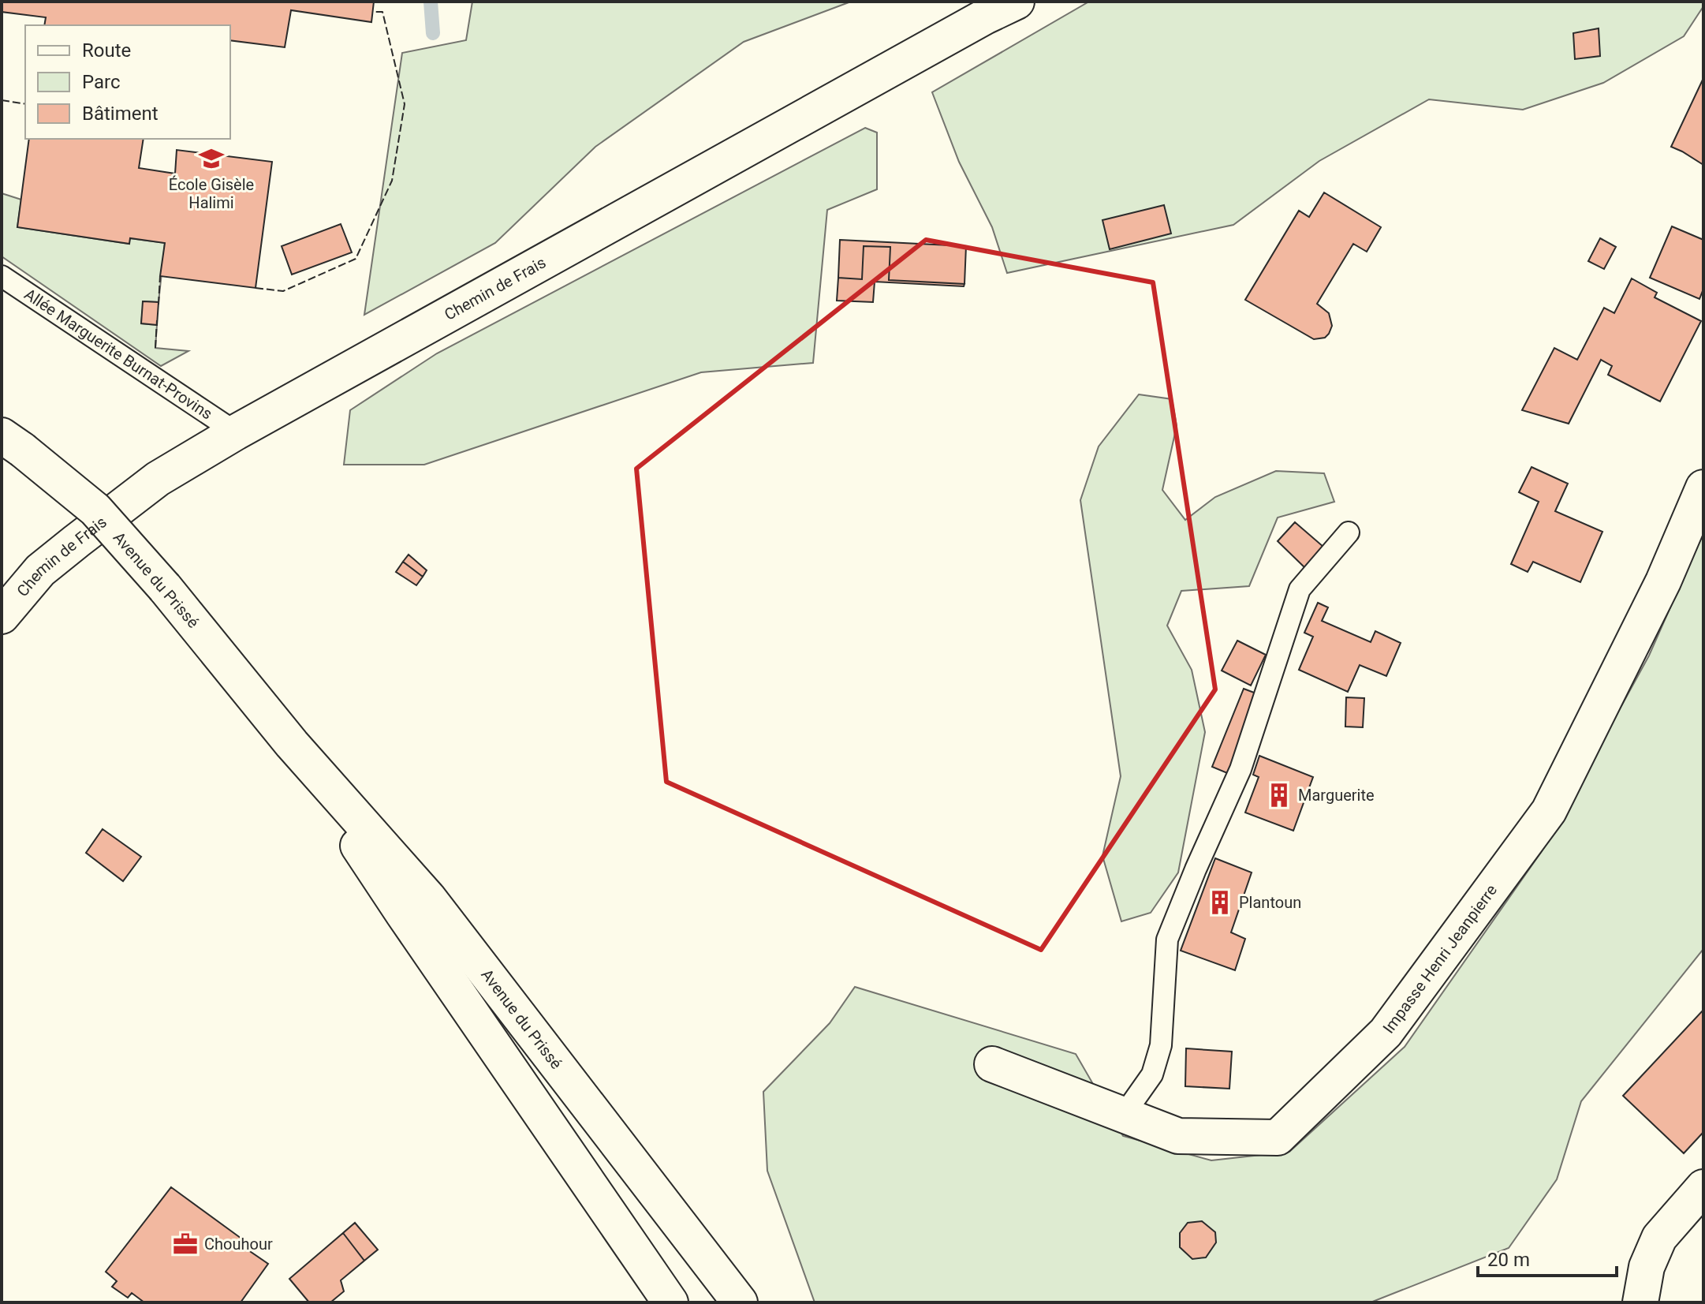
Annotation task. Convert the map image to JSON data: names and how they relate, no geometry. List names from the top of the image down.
{
  "streets": {
    "street": ["Chemin de Frais", "Avenue du Prissé", "Impasse Henri Jeanpierre"],
    "lane": ["Allée Marguerite Burnat-Provins"]
  },
  "crossings": [
    ["Chemin de Frais", "Allée Marguerite Burnat-Provins"]
  ],
  "places": {
    "school or university": ["École Gisèle Halimi"],
    "building": ["Marguerite", "Plantoun"],
    "office": ["Chouhour"]
  },
  "legend": ["Route", "Parc", "Bâtiment"],
  "scale_bar": "20 m"
}
